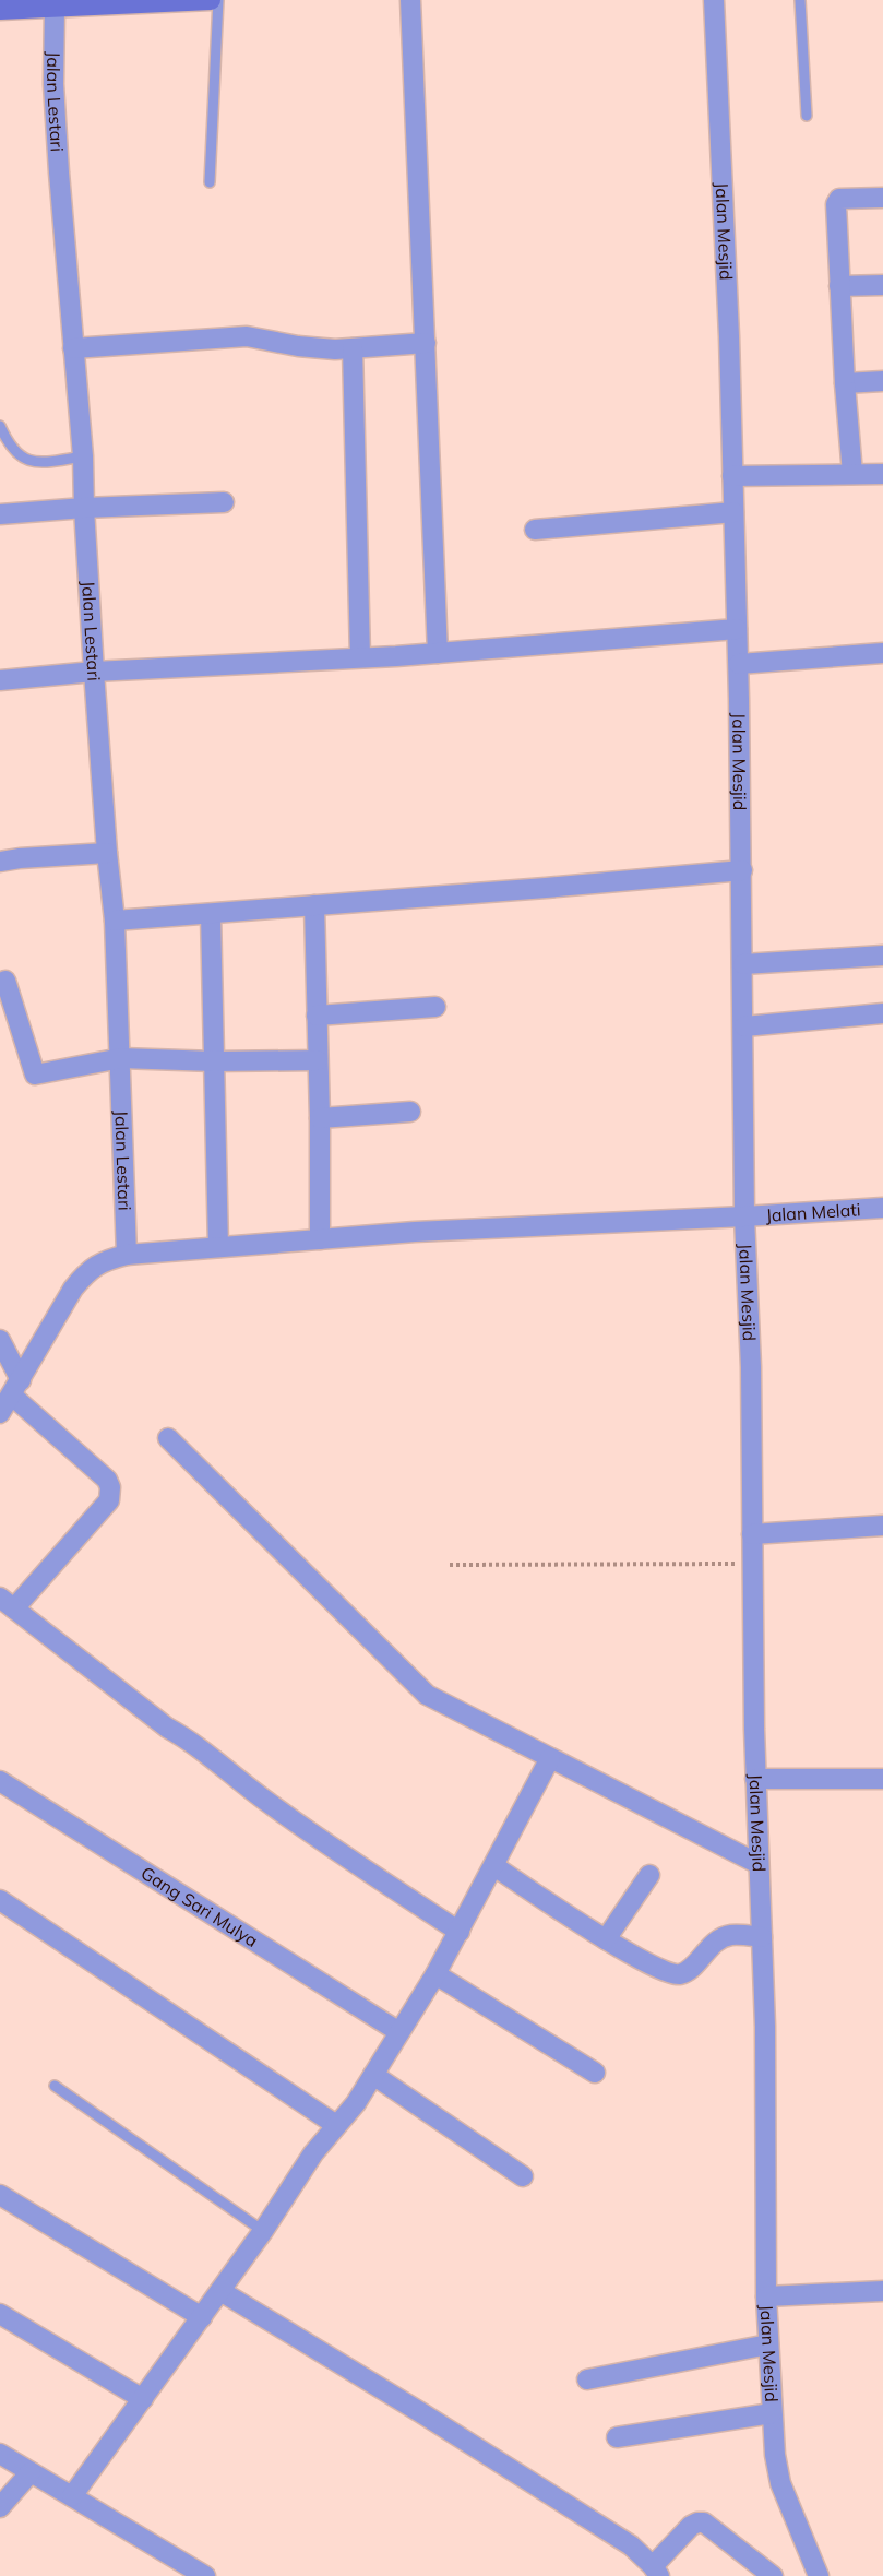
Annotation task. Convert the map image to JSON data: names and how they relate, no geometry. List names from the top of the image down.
{
  "streets": {
    "street": [
      "Jalan Lestari",
      "Jalan Mesjid",
      "Jalan Melati",
      "Gang Sari Mulya"
    ]
  },
  "crossings": [
    ["Jalan Lestari", "Jalan Melati"],
    ["Jalan Mesjid", "Jalan Melati"]
  ]
}
